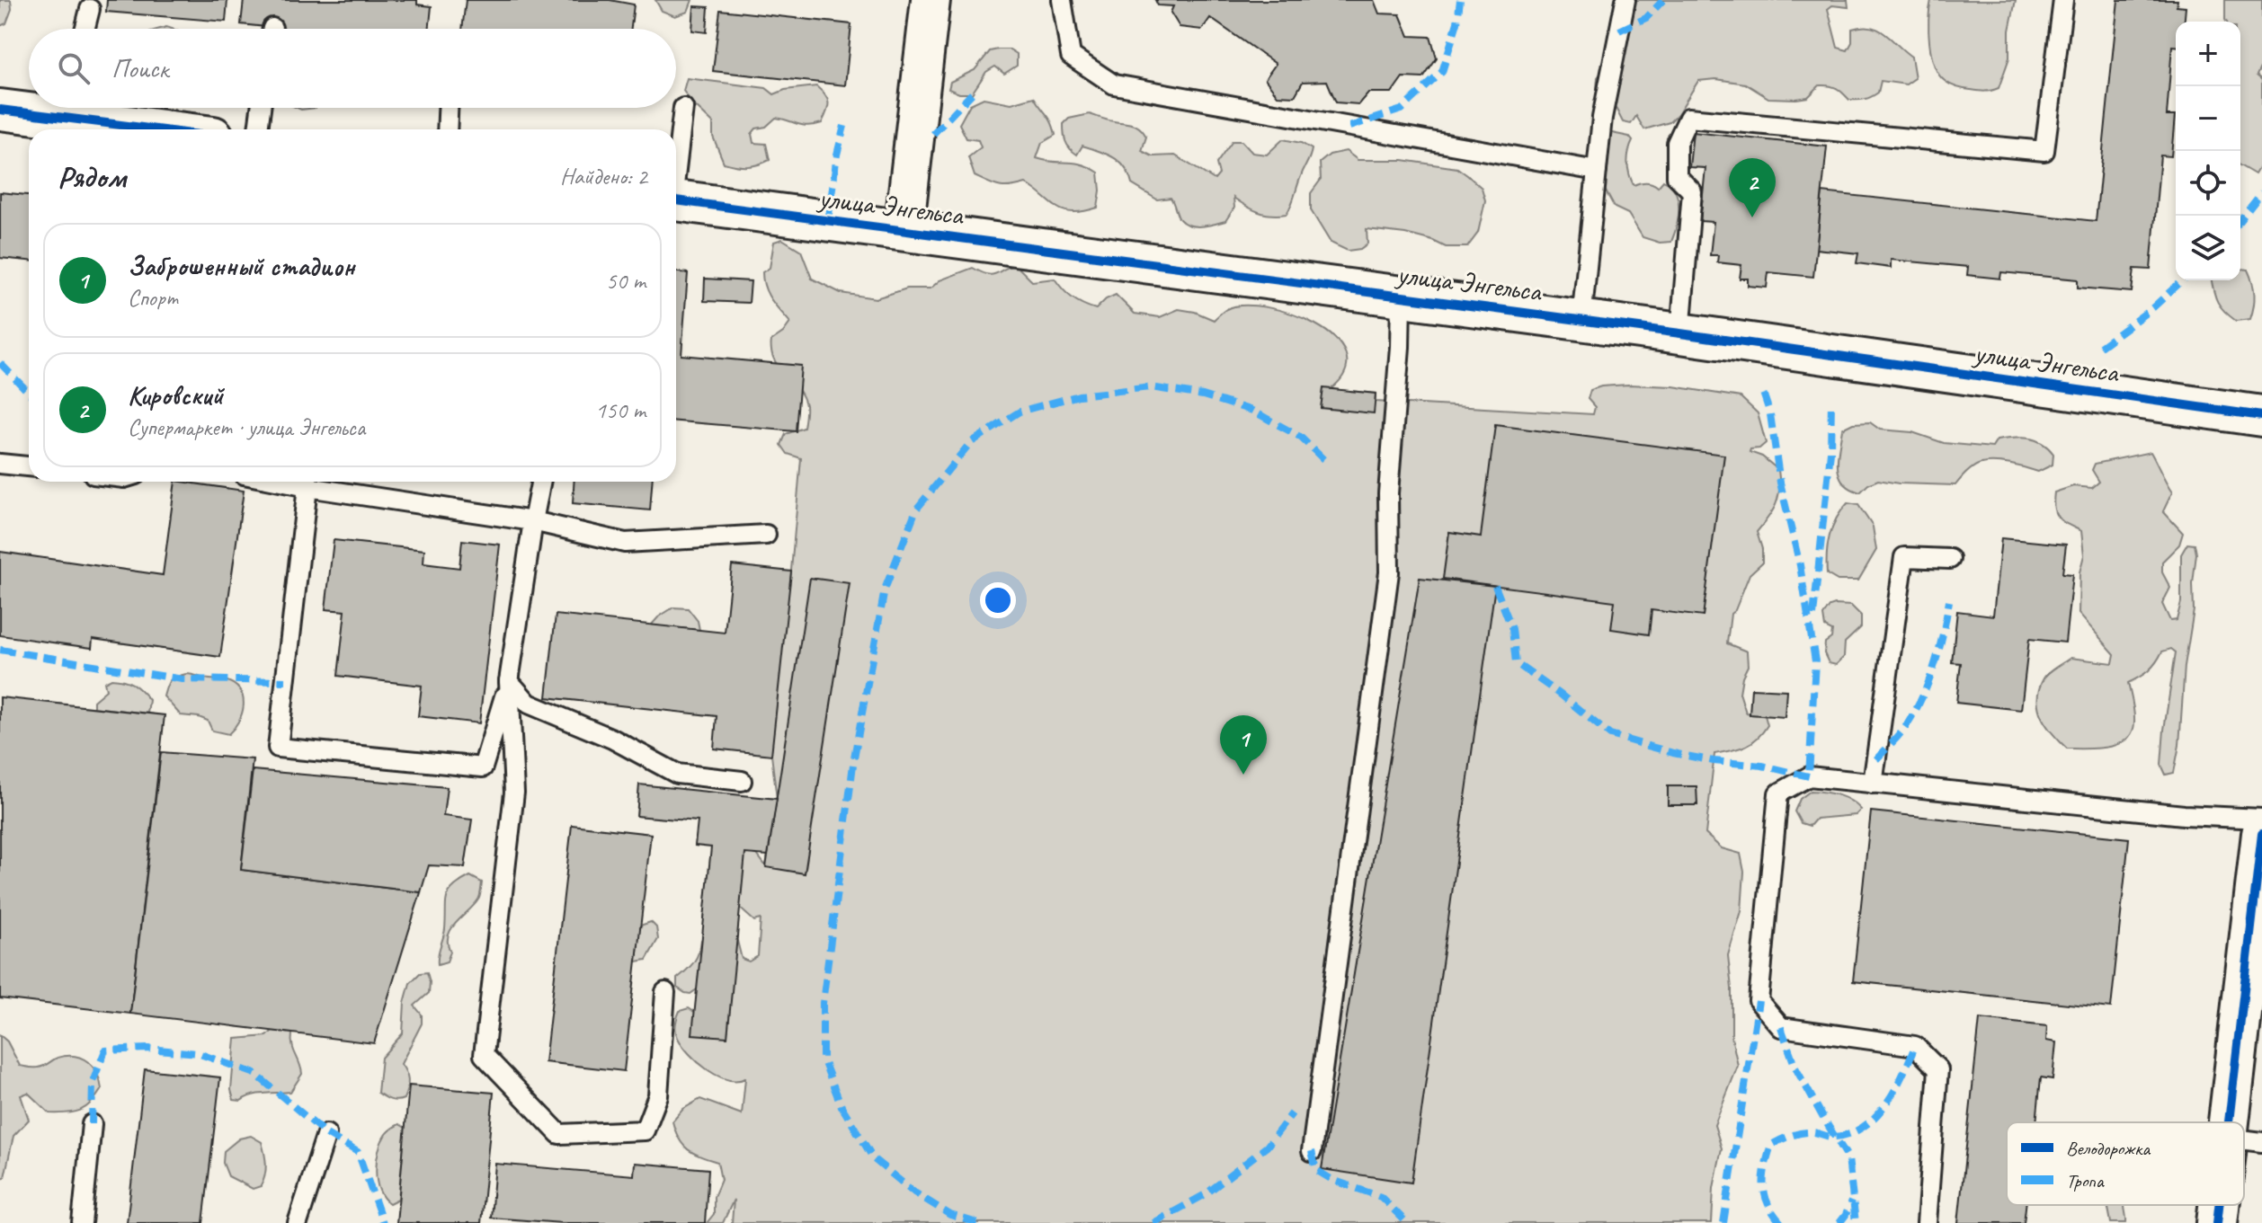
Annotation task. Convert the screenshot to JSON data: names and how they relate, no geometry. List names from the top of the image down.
{
  "streets": {
    "street": ["улица Энгельса"]
  },
  "legend": ["Велодорожка", "Тропа"],
  "page": {
    "map_buttons": ["+", "−"],
    "search": "Поиск",
    "heading": ["Рядом", "Найдено: 2"],
    "pins": ["2", "1"],
    "list": [
      {
        "mark": "1",
        "name": "Заброшенный стадион",
        "note": "Спорт",
        "value": "50 m"
      },
      {
        "mark": "2",
        "name": "Кировский",
        "note": "Супермаркет · улица Энгельса",
        "value": "150 m"
      }
    ]
  }
}
